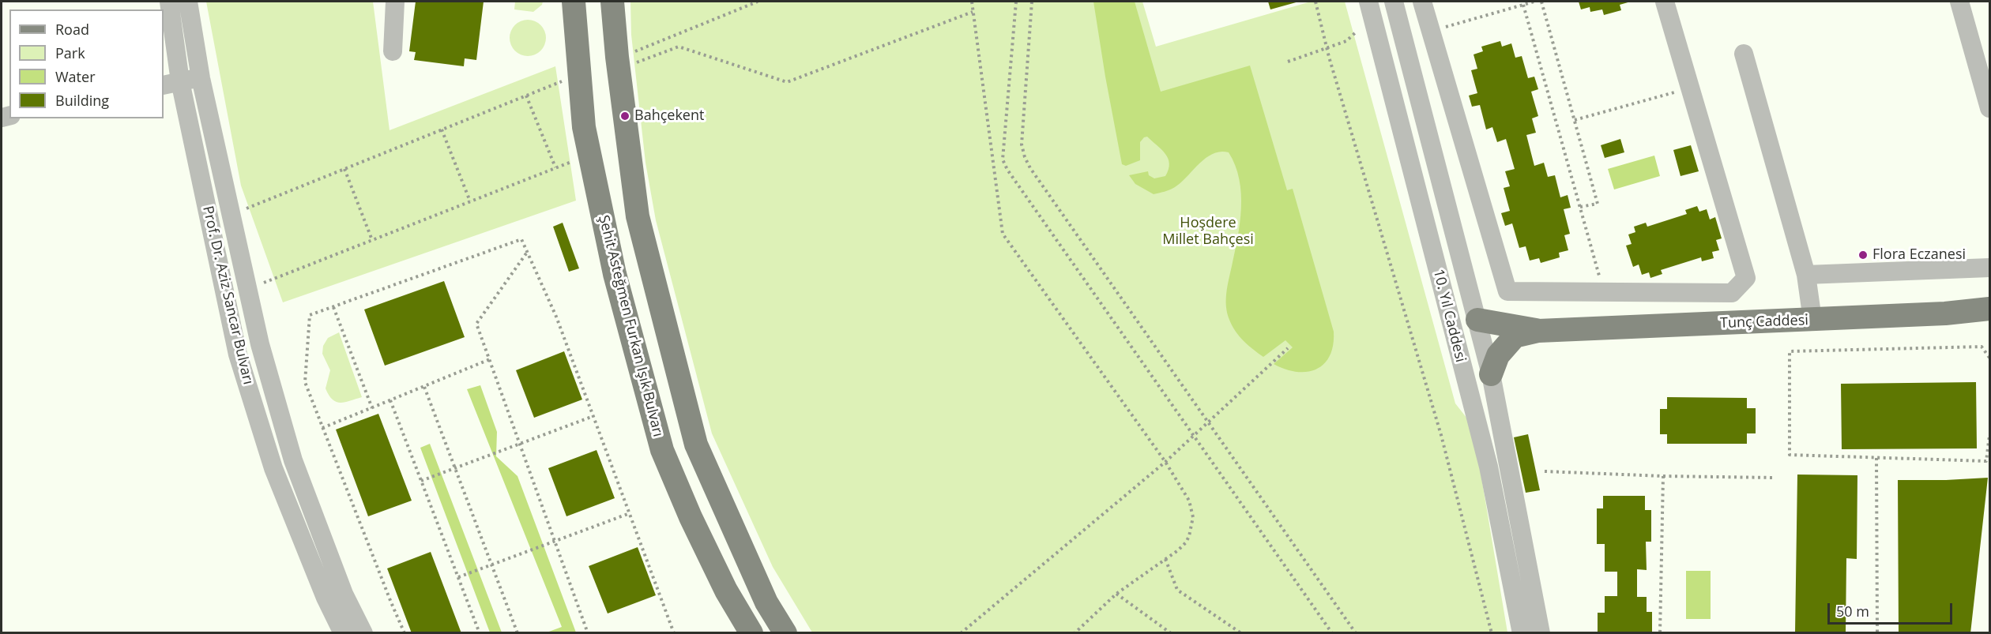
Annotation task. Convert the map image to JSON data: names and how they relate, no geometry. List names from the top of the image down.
{
  "streets": {
    "main road": ["Tunç Caddesi", "Şehit Asteğmen Furkan Işık Bulvarı"],
    "street": ["Prof. Dr. Aziz Sancar Bulvarı", "10. Yıl Caddesi"]
  },
  "crossings": [
    ["10. Yıl Caddesi", "Tunç Caddesi"]
  ],
  "parks": ["Hoşdere Millet Bahçesi"],
  "places": ["Bahçekent", "Flora Eczanesi"],
  "legend": [
    "Road",
    "Park",
    "Water",
    "Building"
  ],
  "scale_bar": "50 m"
}
